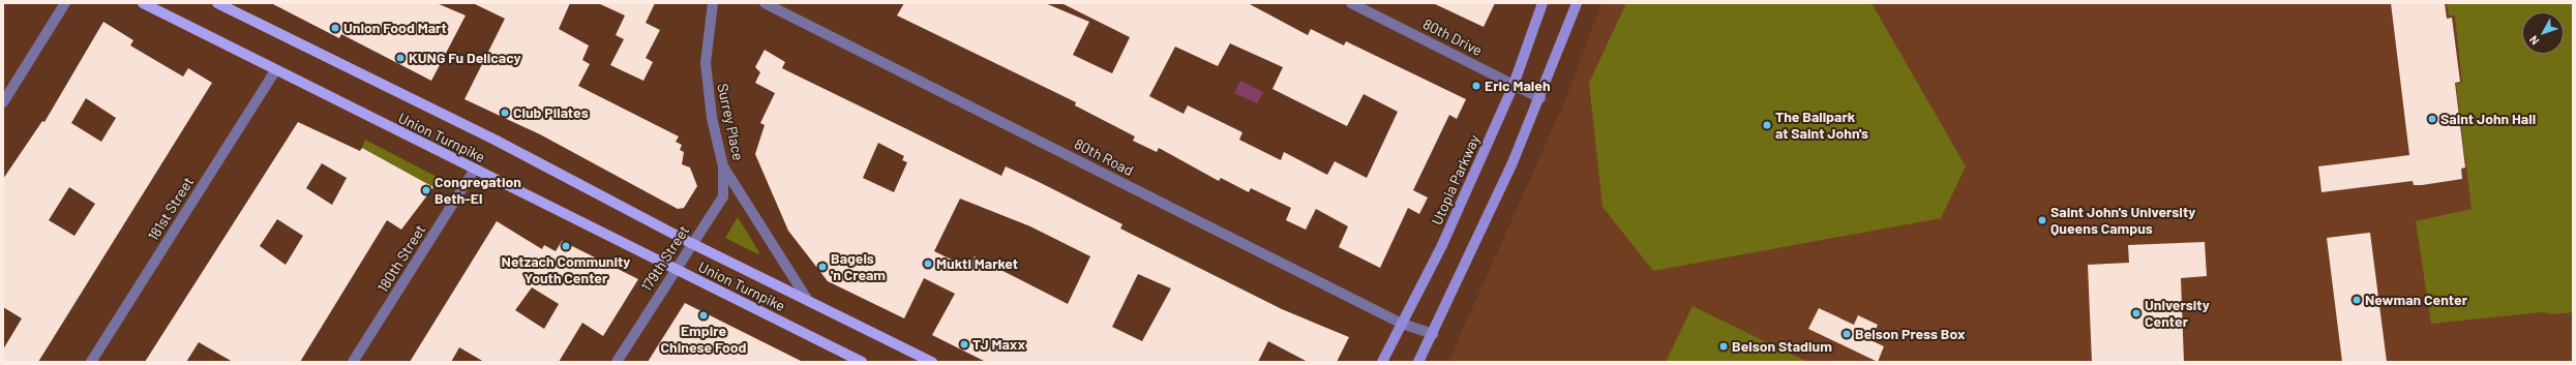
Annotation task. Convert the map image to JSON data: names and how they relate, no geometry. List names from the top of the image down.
{
  "streets": {
    "main road": ["Union Turnpike", "Utopia Parkway"],
    "street": [
      "80th Drive",
      "Surrey Place",
      "80th Road",
      "181st Street",
      "180th Street",
      "179th Street"
    ]
  },
  "crossings": [
    ["80th Drive", "Utopia Parkway"],
    ["Surrey Place", "Union Turnpike"],
    ["Surrey Place", "179th Street"],
    ["Union Turnpike", "181st Street"],
    ["Union Turnpike", "180th Street"],
    ["Union Turnpike", "179th Street"],
    ["80th Road", "Utopia Parkway"]
  ],
  "places": [
    "Union Food Mart",
    "KUNG Fu Delicacy",
    "Eric Maleh",
    "Club Pilates",
    "Saint John Hall",
    "The Ballpark at Saint John's",
    "Congregation Beth-El",
    "Saint John's University Queens Campus",
    "Netzach Community Youth Center",
    "Mukti Market",
    "Bagels 'n Cream",
    "Newman Center",
    "University Center",
    "Empire Chinese Food",
    "Belson Press Box",
    "TJ Maxx",
    "Belson Stadium"
  ],
  "north": "bottom left"
}
